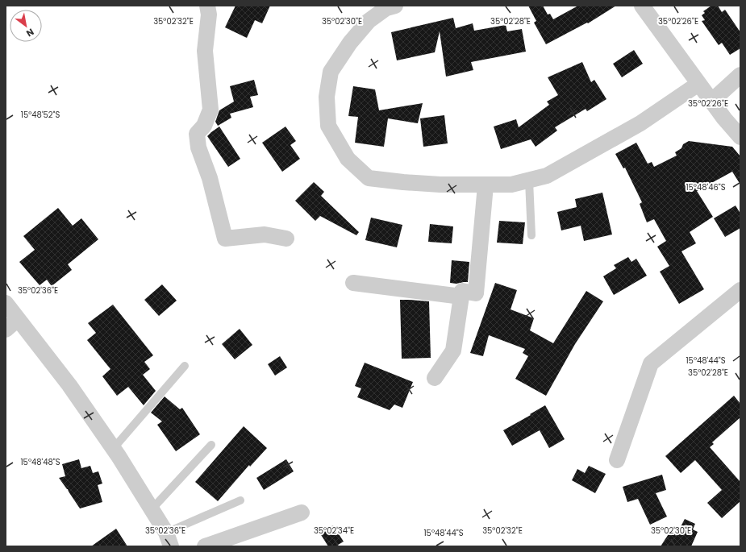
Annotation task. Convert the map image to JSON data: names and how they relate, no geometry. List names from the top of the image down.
{
  "north": "bottom right",
  "coordinates": [
    "35°02'32\"E",
    "35°02'30\"E",
    "35°02'28\"E",
    "35°02'26\"E",
    "15°48'52\"S",
    "15°48'46\"S",
    "35°02'36\"E",
    "15°48'44\"S",
    "15°48'48\"S",
    "35°02'34\"E"
  ]
}
